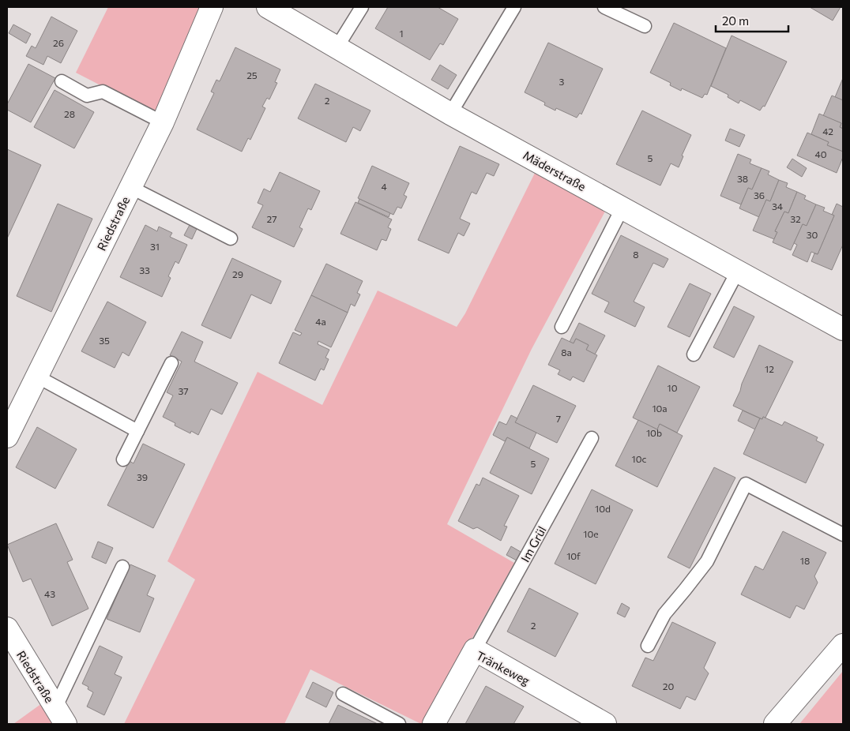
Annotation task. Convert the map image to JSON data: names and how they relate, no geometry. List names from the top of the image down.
{
  "streets": {
    "street": ["Mäderstraße", "Riedstraße", "Tränkeweg"],
    "lane": ["Im Grül"]
  },
  "crossings": [
    ["Im Grül", "Tränkeweg"]
  ],
  "house_numbers": [
    "1",
    "26",
    "25",
    "3",
    "2",
    "28",
    "42",
    "40",
    "5",
    "38",
    "4",
    "36",
    "34",
    "27",
    "32",
    "30",
    "31",
    "8",
    "33",
    "29",
    "4a",
    "35",
    "8a",
    "12",
    "10",
    "37",
    "10a",
    "7",
    "10b",
    "10c",
    "5",
    "39",
    "10d",
    "10e",
    "10f",
    "18",
    "43",
    "2",
    "20"
  ],
  "scale_bar": "20 m"
}
